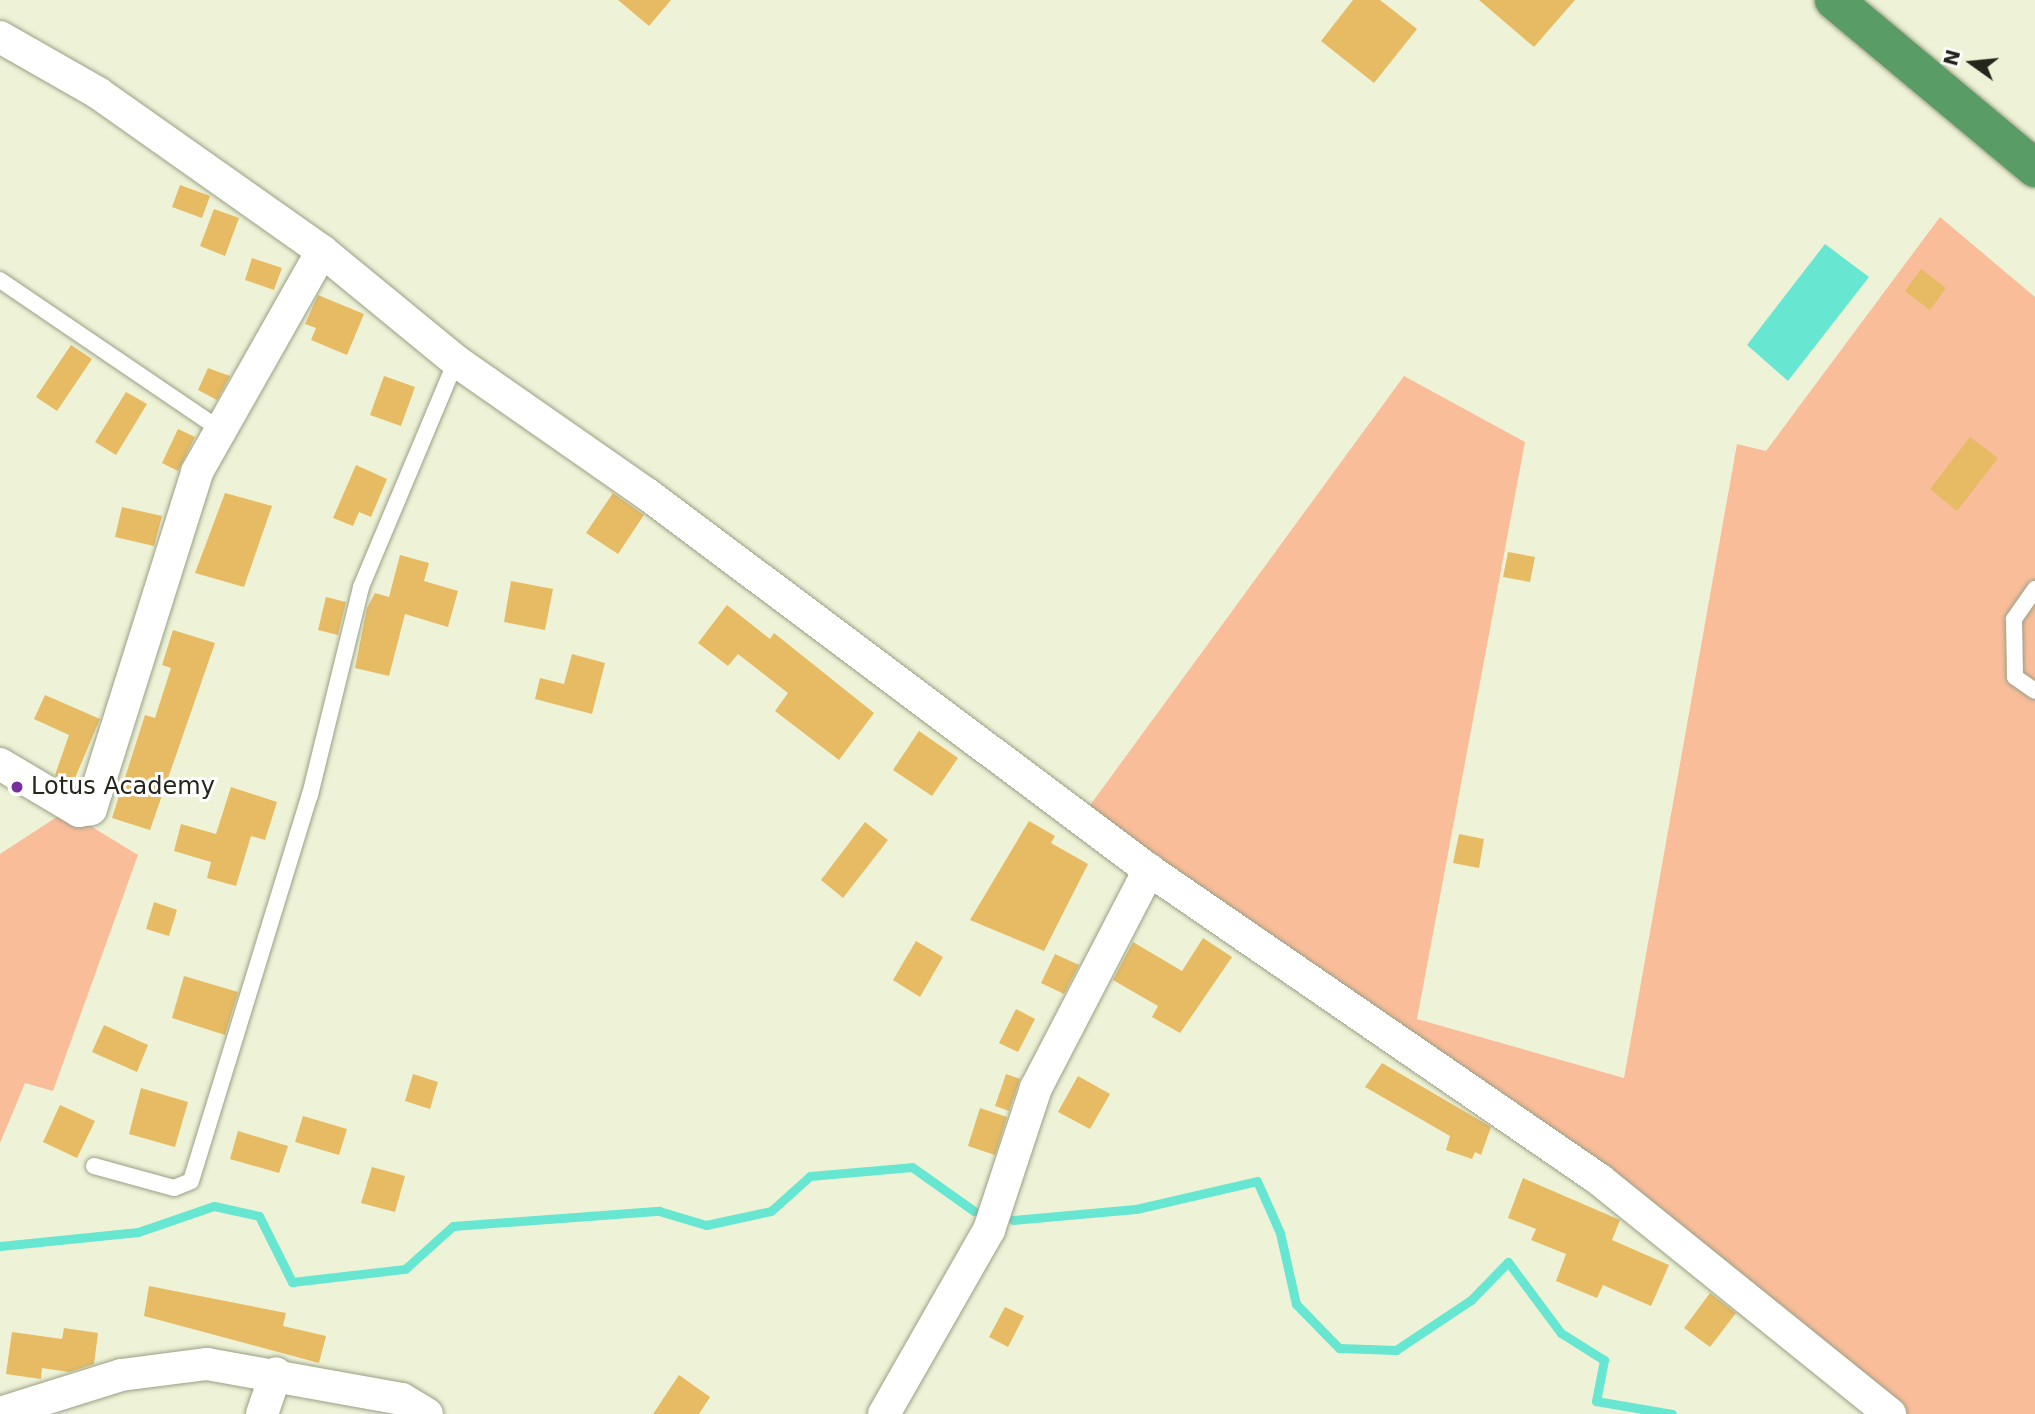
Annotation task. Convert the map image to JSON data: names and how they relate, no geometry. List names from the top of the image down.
{
  "places": ["Lotus Academy"],
  "north": "left"
}
